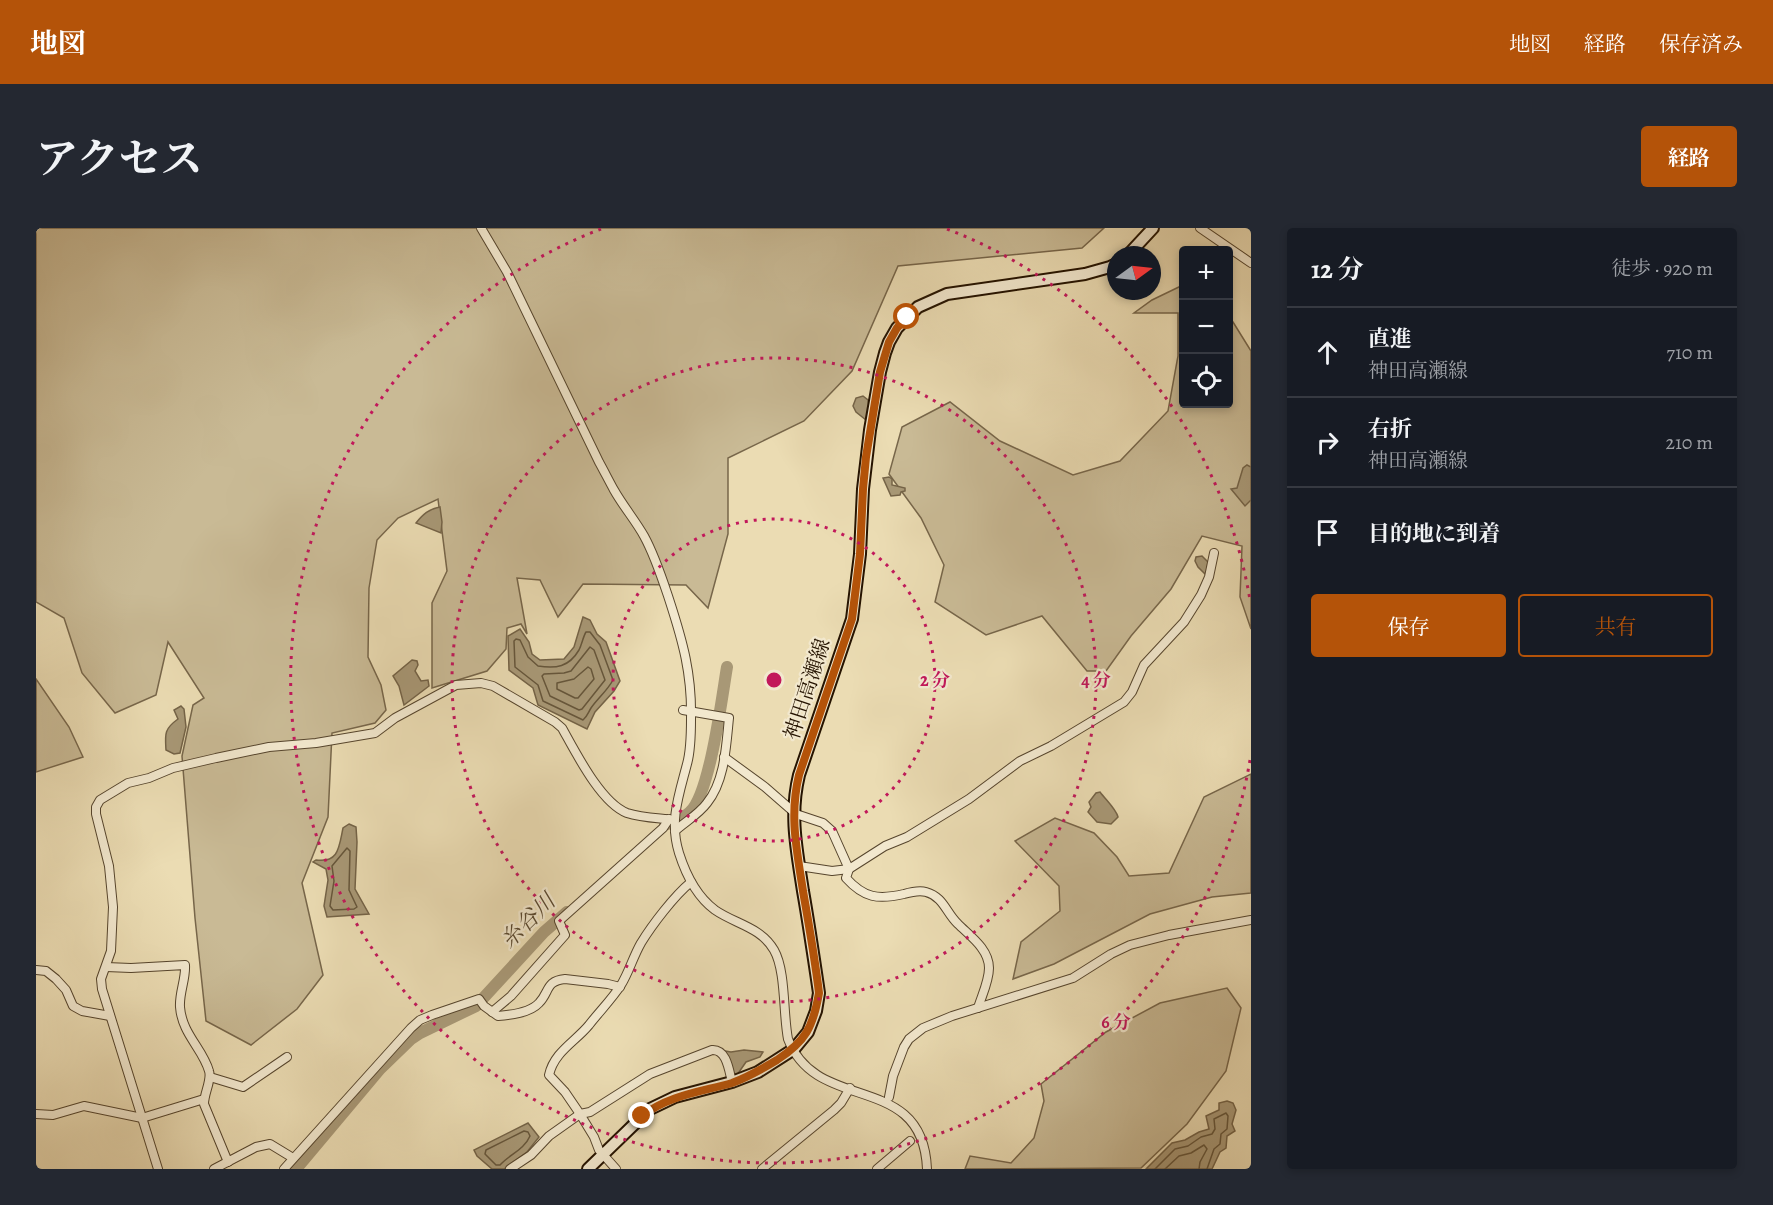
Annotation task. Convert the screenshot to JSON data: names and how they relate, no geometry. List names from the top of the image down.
{
  "streets": {
    "main road": ["神田高瀬線"]
  },
  "water": ["糸谷川"],
  "north": "right",
  "page": {
    "header": "地図",
    "nav": ["地図", "経路", "保存済み"],
    "title": "アクセス",
    "buttons": [
      "経路",
      ["保存", "共有"]
    ],
    "heading": ["12 分", "徒歩 · 920 m"],
    "map_buttons": ["+", "−"],
    "list": [
      ["直進", "神田高瀬線", "710 m"],
      ["右折", "神田高瀬線", "210 m"],
      "目的地に到着"
    ]
  },
  "rings": ["2 分", "4 分", "6 分"]
}
